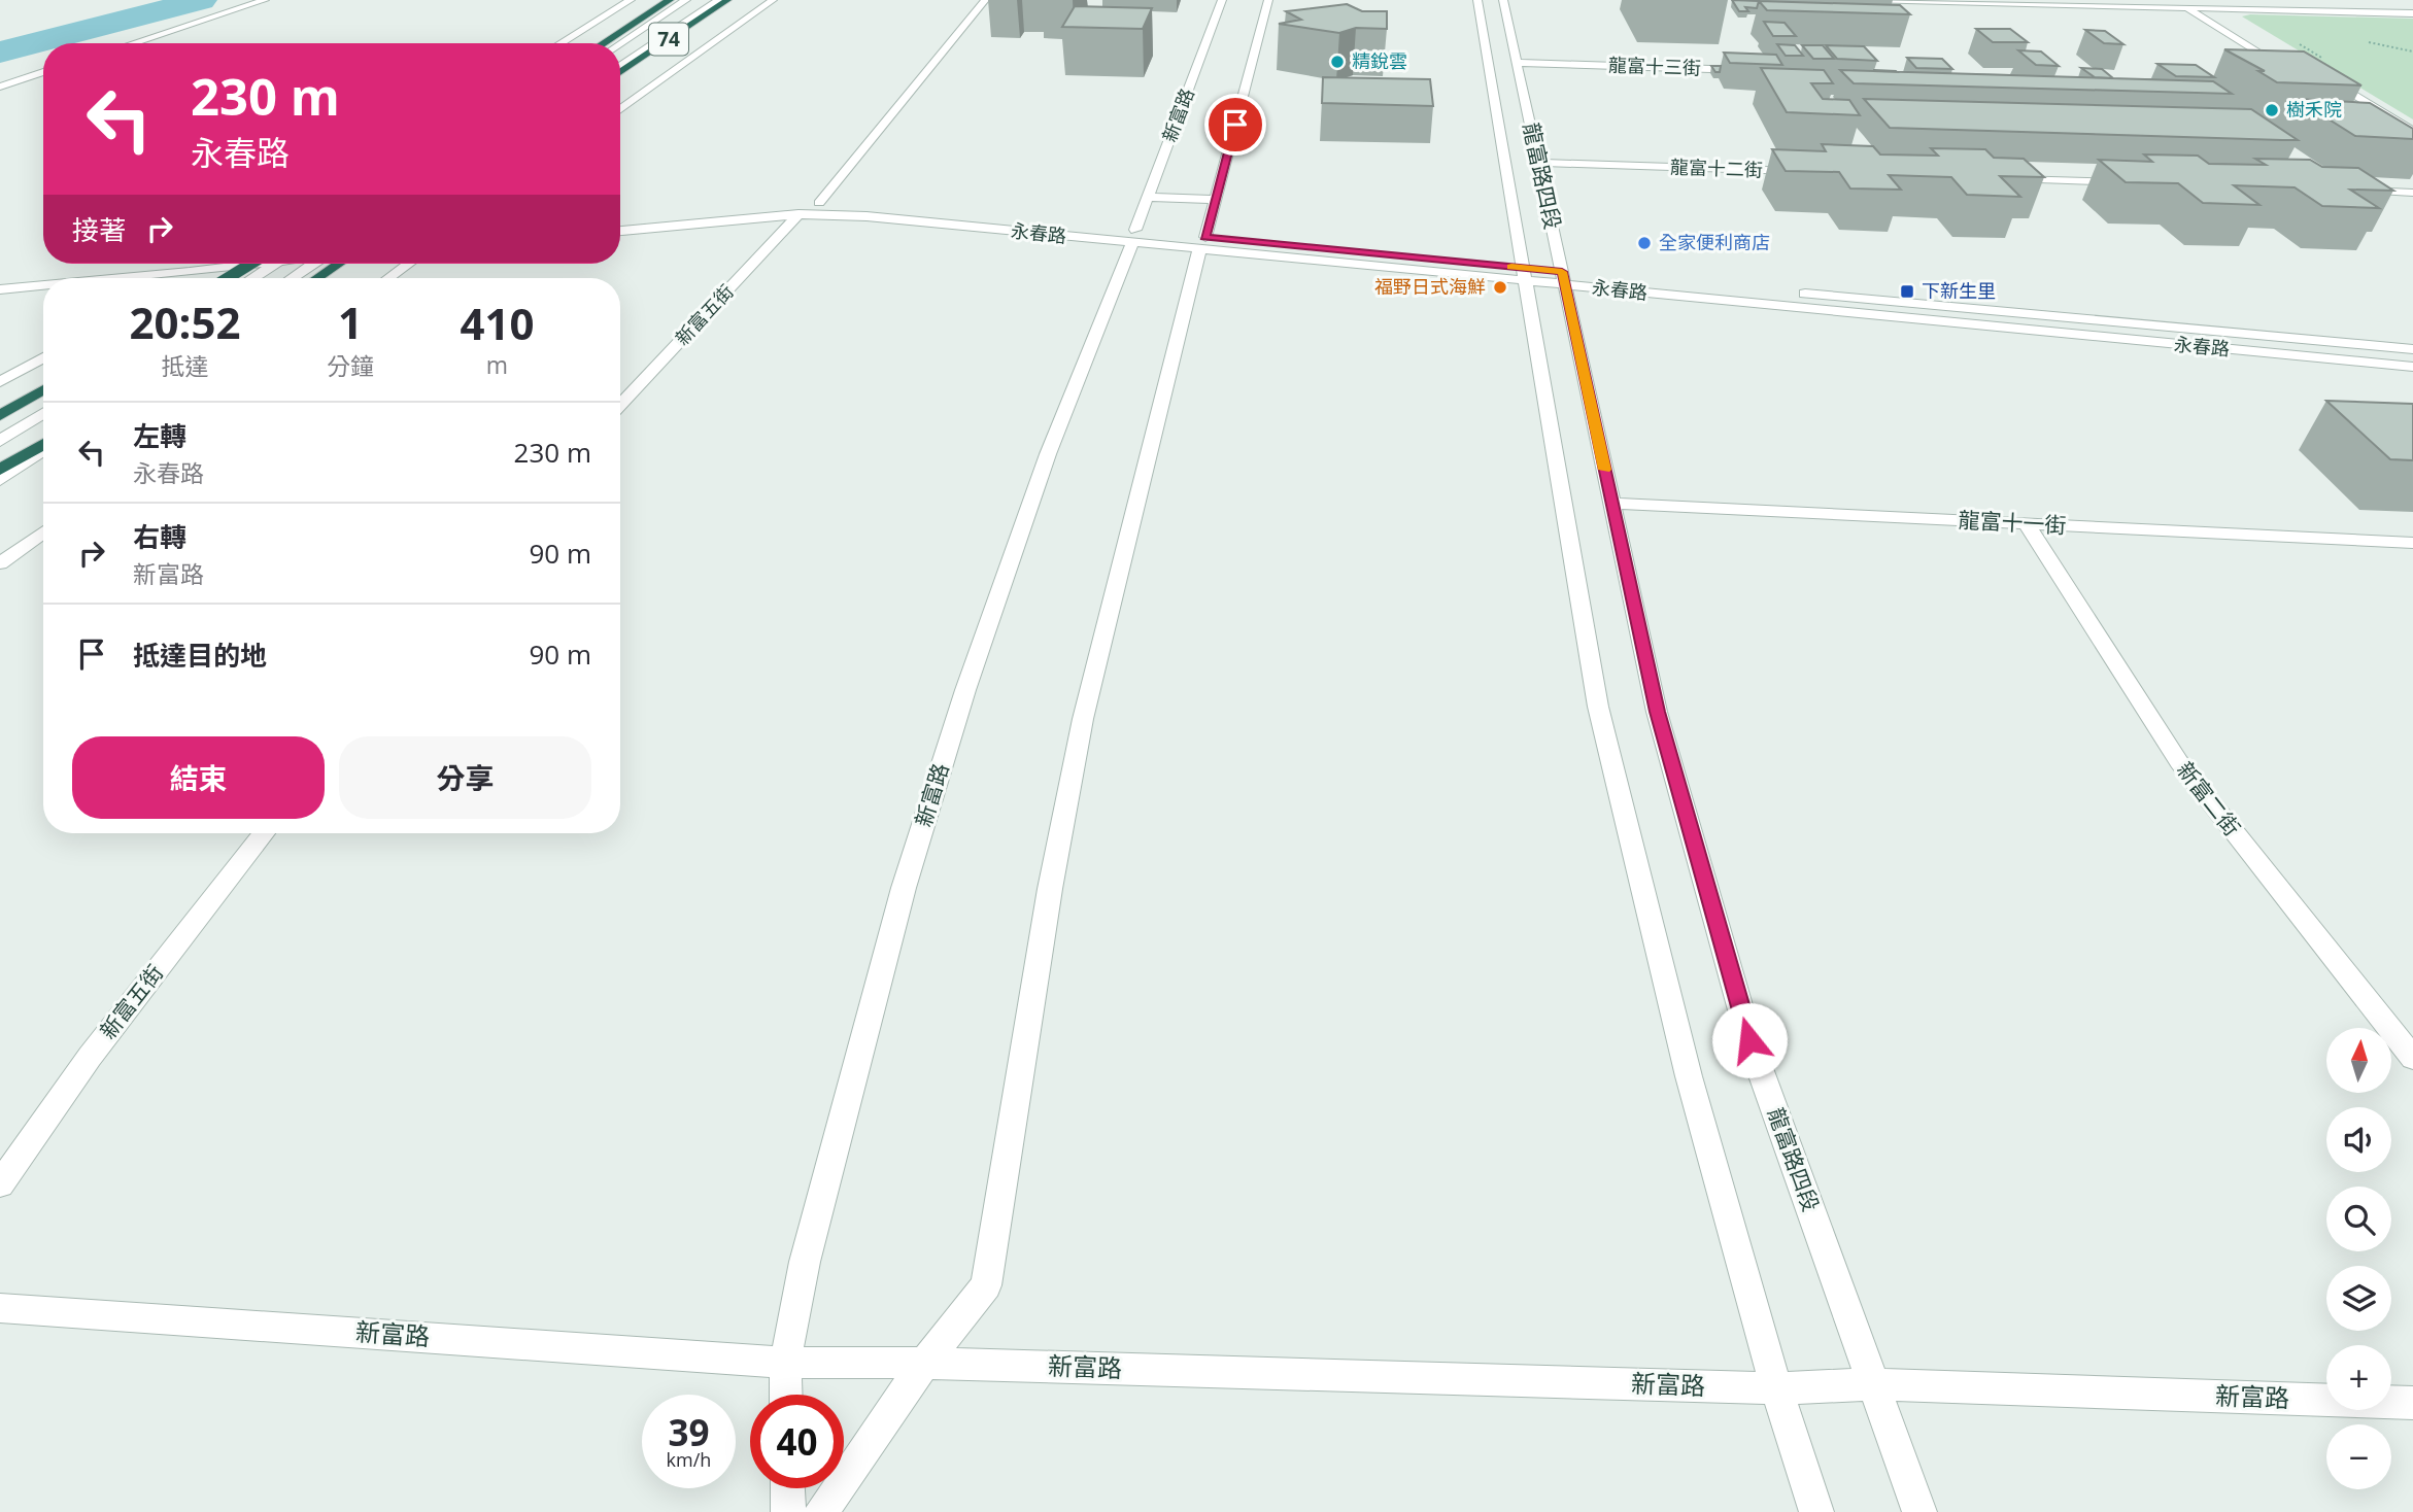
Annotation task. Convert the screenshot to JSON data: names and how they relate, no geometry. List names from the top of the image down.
{
  "streets": {
    "highway": ["74"],
    "street": [
      "龍富十三街",
      "新富路",
      "龍富十二街",
      "龍富路四段",
      "永春路",
      "新富五街",
      "龍富十一街",
      "新富二街"
    ]
  },
  "crossings": [
    ["龍富十三街", "龍富路四段"],
    ["新富路", "龍富路四段"],
    ["新富路", "永春路"],
    ["龍富十二街", "龍富路四段"],
    ["龍富路四段", "永春路"],
    ["龍富路四段", "龍富十一街"],
    ["永春路", "新富五街"],
    ["龍富十一街", "新富二街"]
  ],
  "places": {
    "other": [
      "精銳雲",
      "樹禾院",
      "全家便利商店",
      "福野日式海鮮"
    ],
    "transit": ["下新生里"]
  },
  "north": "top",
  "page": {
    "turn": ["230 m", "永春路"],
    "then": "接著",
    "eta": [
      "20:52",
      "抵達",
      "1",
      "分鐘",
      "410",
      "m"
    ],
    "list": [
      {
        "name": "左轉",
        "note": "永春路",
        "value": "230 m"
      },
      {
        "name": "右轉",
        "note": "新富路",
        "value": "90 m"
      },
      {
        "name": "抵達目的地",
        "value": "90 m"
      }
    ],
    "buttons": ["結束", "分享"],
    "map_buttons": ["+", "−"],
    "speed": "39 km/h",
    "limit": "40"
  }
}
